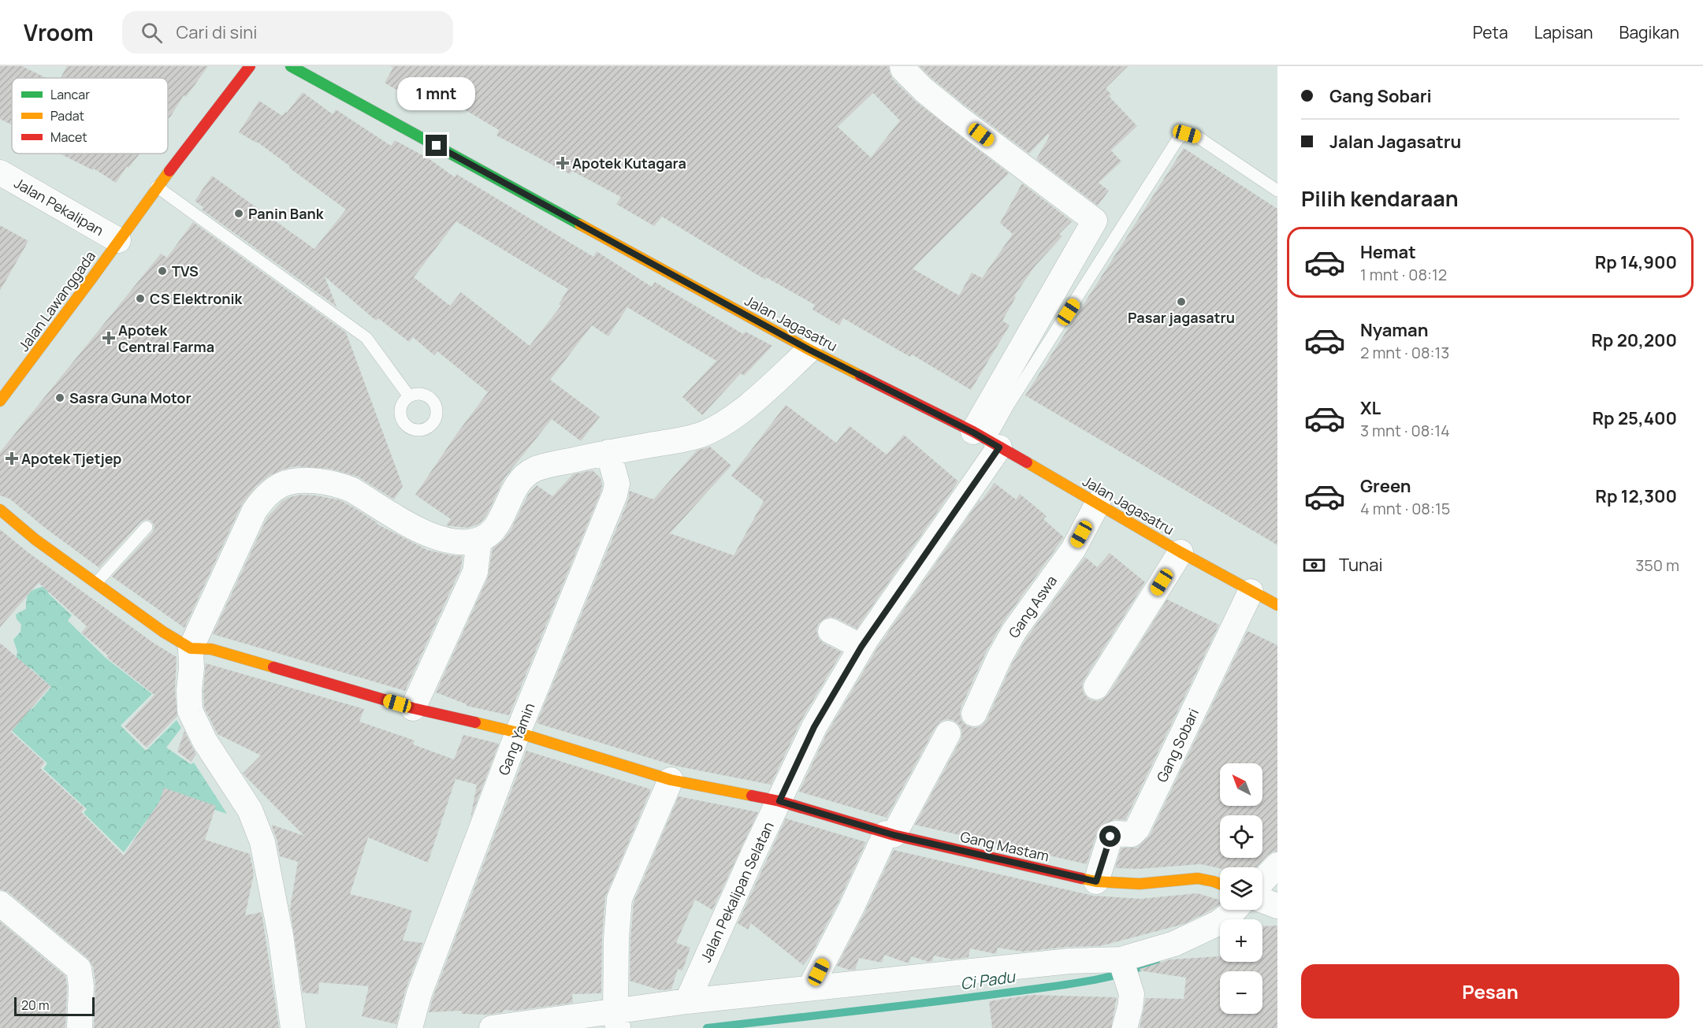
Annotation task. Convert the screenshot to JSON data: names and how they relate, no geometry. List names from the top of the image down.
{
  "streets": {
    "street": [
      "Jalan Pekalipan",
      "Jalan Lawanggada",
      "Jalan Jagasatru",
      "Gang Aswa",
      "Gang Yamin",
      "Gang Sobari",
      "Gang Mastam",
      "Jalan Pekalipan Selatan"
    ]
  },
  "crossings": [
    ["Jalan Pekalipan", "Jalan Lawanggada"],
    ["Jalan Jagasatru", "Gang Aswa"],
    ["Jalan Jagasatru", "Gang Sobari"],
    ["Jalan Jagasatru", "Jalan Pekalipan Selatan"],
    ["Gang Yamin", "Gang Mastam"],
    ["Gang Sobari", "Gang Mastam"],
    ["Gang Mastam", "Jalan Pekalipan Selatan"]
  ],
  "water": ["Ci Padu"],
  "places": {
    "health": ["Apotek Kutagara", "Apotek Central Farma", "Apotek Tjetjep"],
    "other": [
      "Panin Bank",
      "TVS",
      "CS Elektronik",
      "Pasar jagasatru",
      "Sasra Guna Motor"
    ]
  },
  "legend": ["Lancar", "Padat", "Macet"],
  "scale_bar": "20 m",
  "north": "top left",
  "page": {
    "header": "Vroom",
    "search": "Cari di sini",
    "nav": ["Peta", "Lapisan", "Bagikan"],
    "banner": ["Gang Sobari", "Jalan Jagasatru"],
    "bubble": "1 mnt",
    "heading": "Pilih kendaraan",
    "list": [
      {
        "name": "Hemat",
        "note": "1 mnt · 08:12",
        "value": "Rp 14,900"
      },
      {
        "name": "Nyaman",
        "note": "2 mnt · 08:13",
        "value": "Rp 20,200"
      },
      {
        "name": "XL",
        "note": "3 mnt · 08:14",
        "value": "Rp 25,400"
      },
      {
        "name": "Green",
        "note": "4 mnt · 08:15",
        "value": "Rp 12,300"
      }
    ],
    "pay": ["Tunai", "350 m"],
    "map_buttons": ["+", "−"],
    "buttons": "Pesan",
    "scale": "20 m"
  }
}
